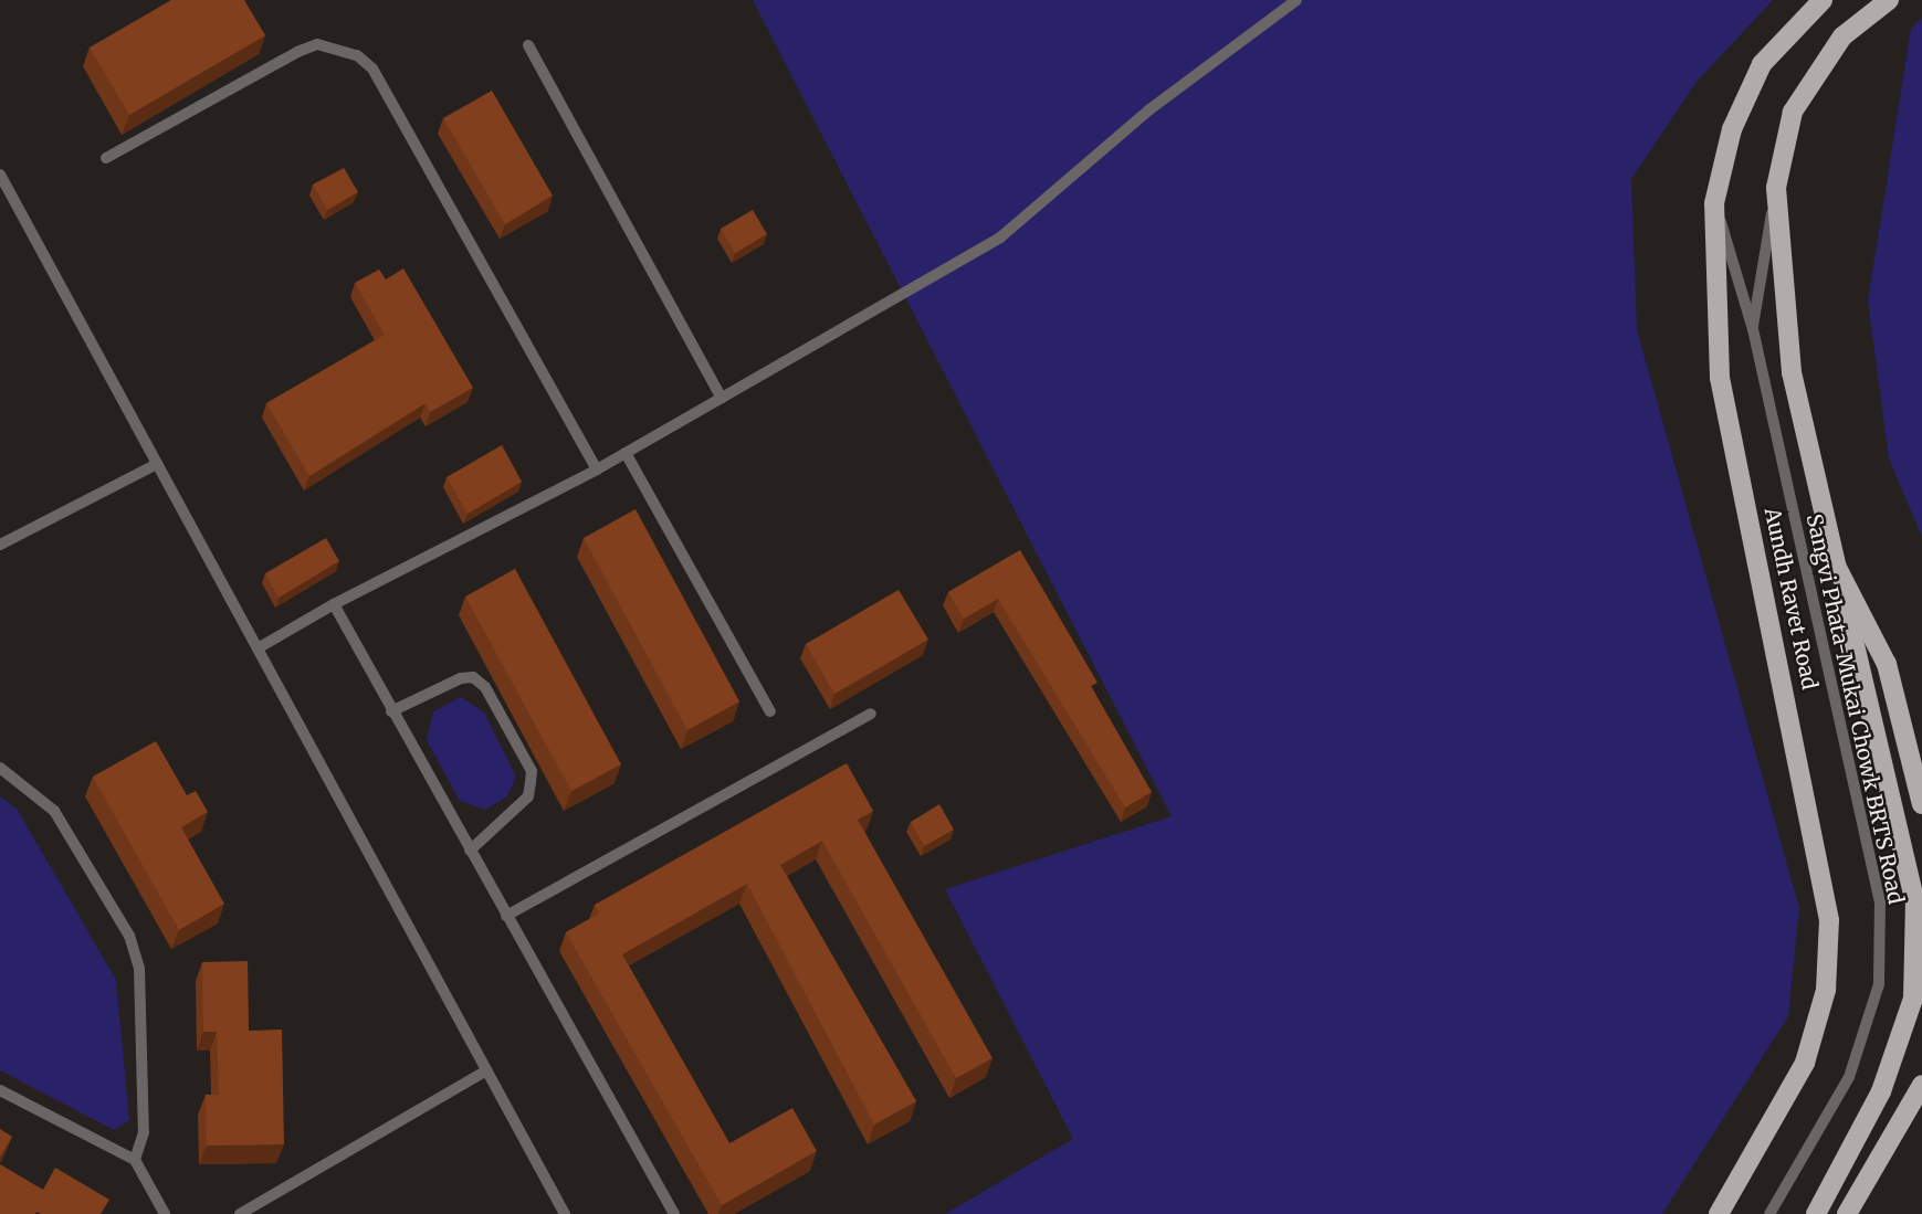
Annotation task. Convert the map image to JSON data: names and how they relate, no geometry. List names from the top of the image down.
{
  "streets": {
    "main road": ["Aundh Ravet Road"],
    "lane": ["Sangvi Phata-Mukai Chowk BRTS Road"]
  },
  "crossings": [
    ["Aundh Ravet Road", "Sangvi Phata-Mukai Chowk BRTS Road"]
  ]
}
